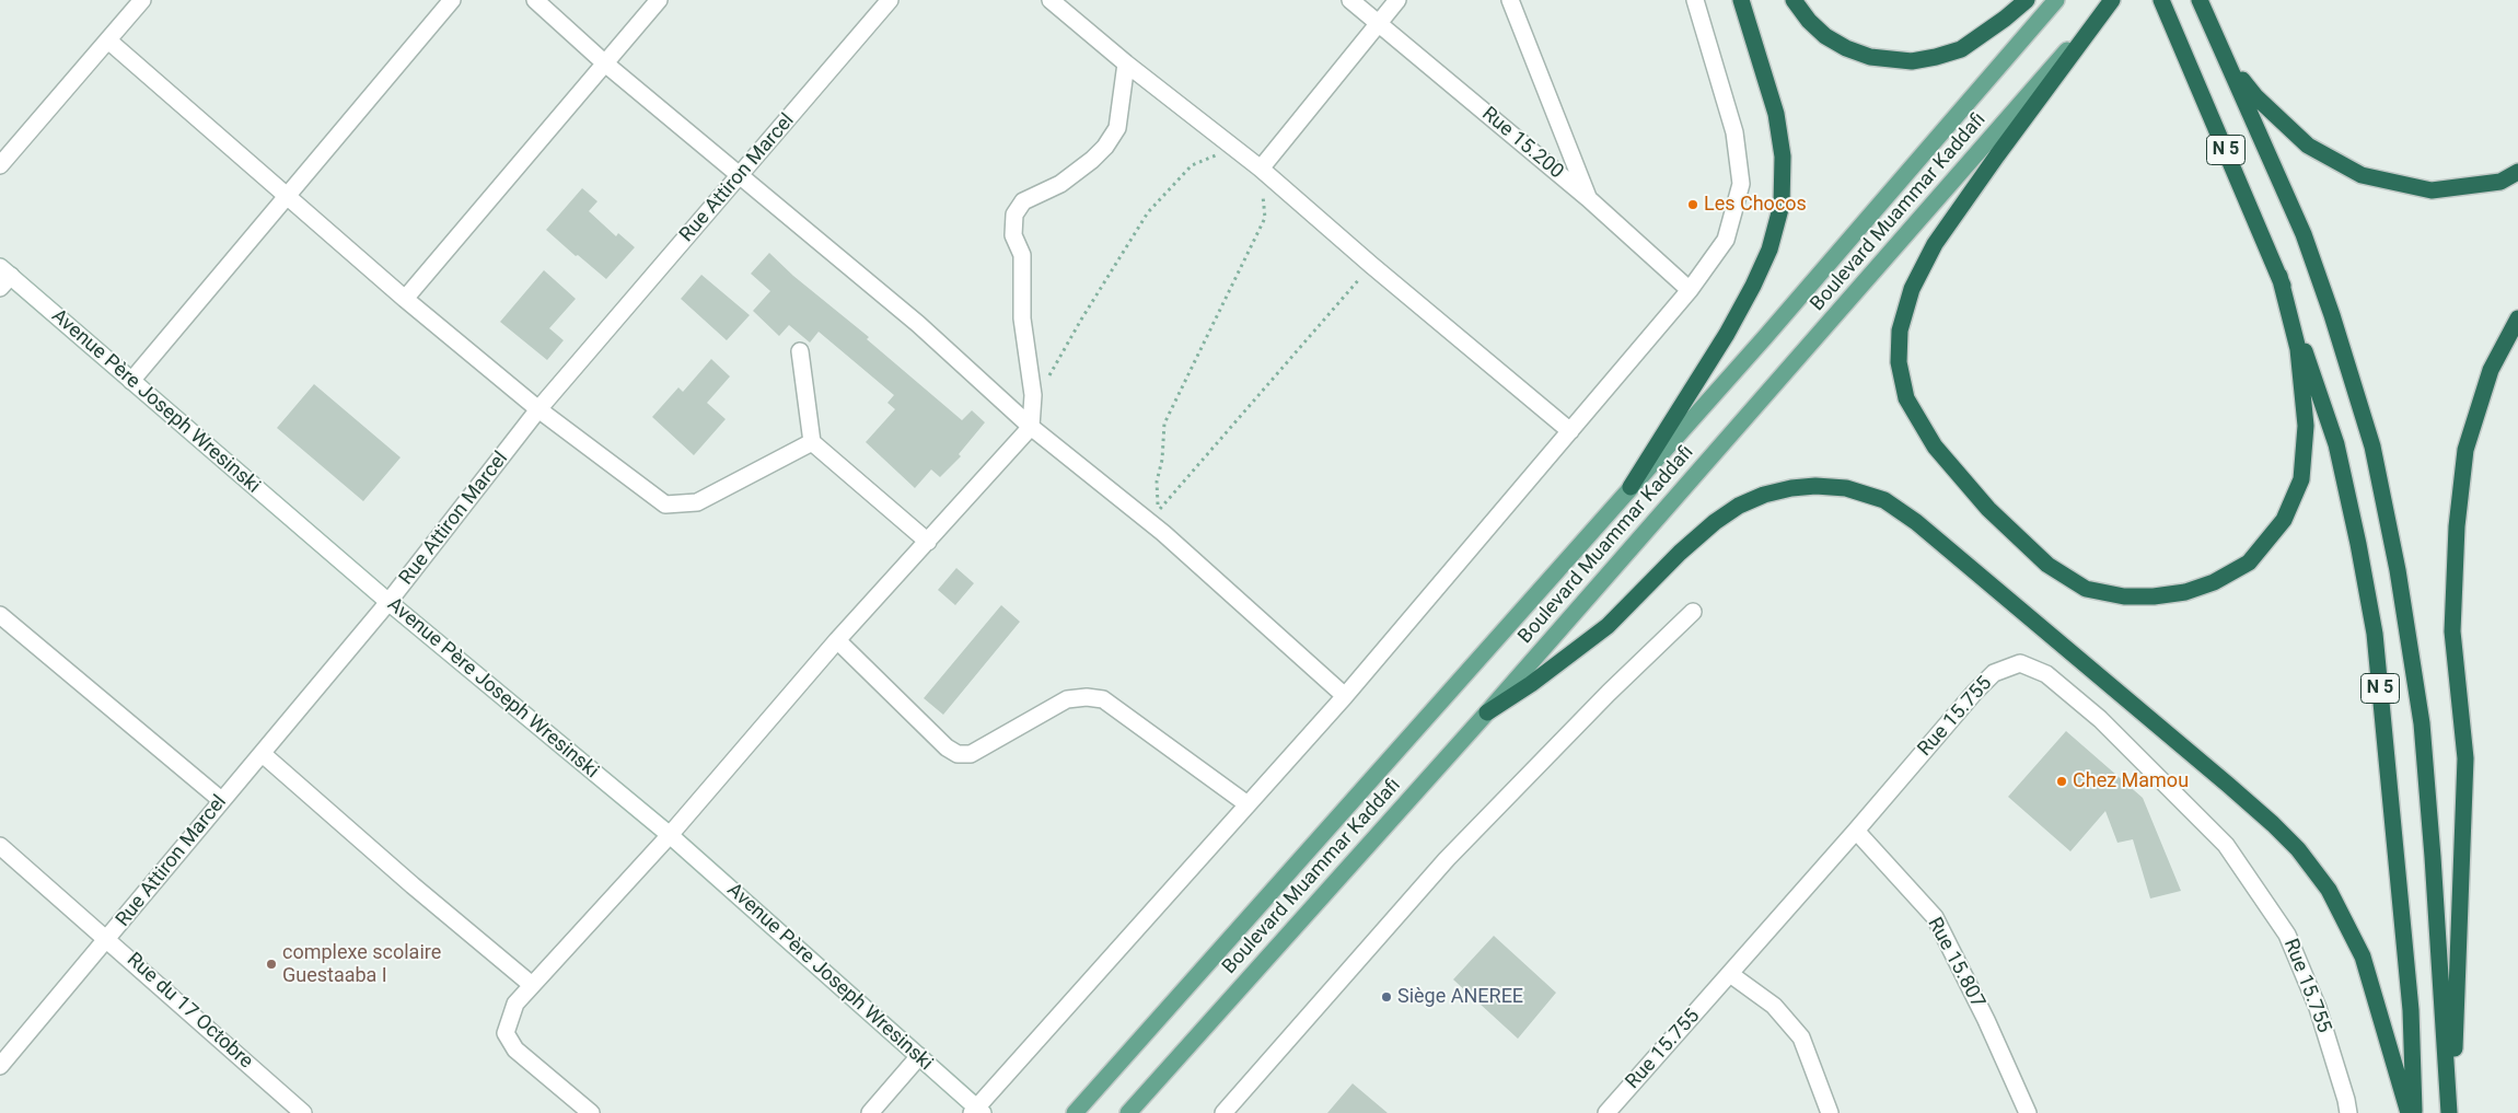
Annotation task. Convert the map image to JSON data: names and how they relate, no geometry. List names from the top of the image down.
{
  "streets": {
    "highway": ["N 5"],
    "main road": ["Boulevard Muammar Kaddafi"],
    "street": [
      "Rue 15.200",
      "Rue Attiron Marcel",
      "Avenue Père Joseph Wresinski",
      "Rue 15.755",
      "Rue 15.807",
      "Rue du 17 Octobre"
    ]
  },
  "crossings": [
    ["Rue Attiron Marcel", "Avenue Père Joseph Wresinski"],
    ["Rue Attiron Marcel", "Rue du 17 Octobre"],
    ["Rue 15.755", "Rue 15.807"]
  ],
  "places": [
    "Les Chocos",
    "Chez Mamou",
    "complexe scolaire Guestaaba I",
    "Siège ANEREE"
  ]
}
